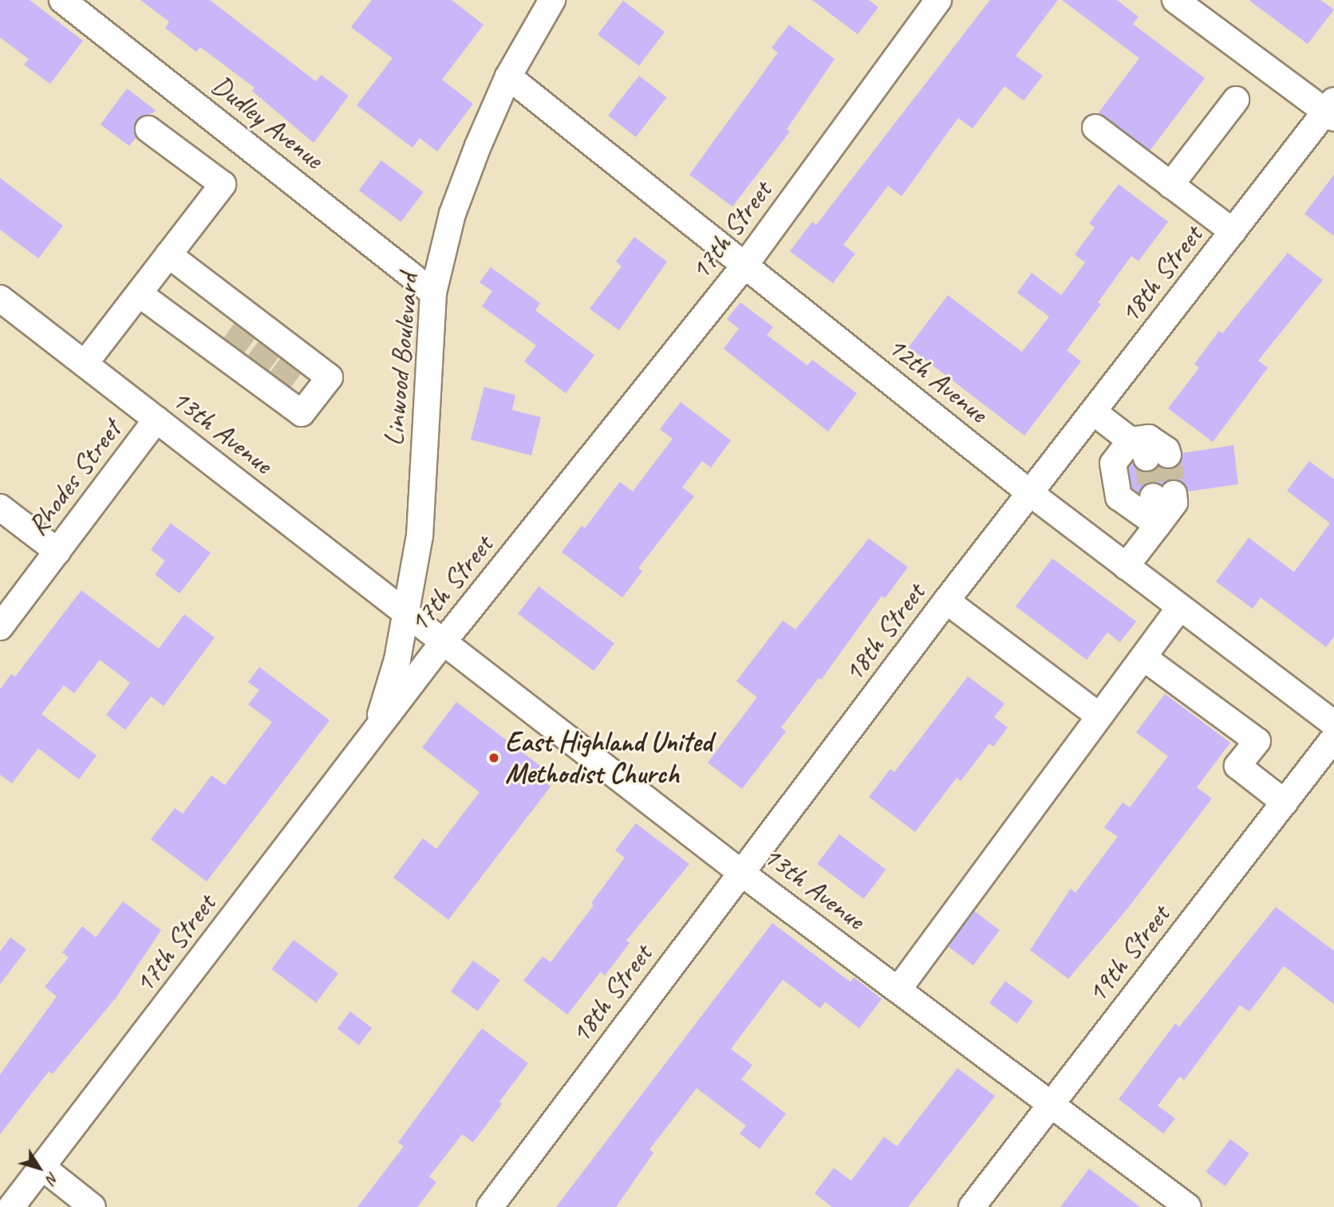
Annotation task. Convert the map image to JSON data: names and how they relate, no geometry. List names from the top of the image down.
{
  "streets": {
    "street": [
      "Dudley Avenue",
      "17th Street",
      "18th Street",
      "Linwood Boulevard",
      "12th Avenue",
      "13th Avenue",
      "Rhodes Street",
      "19th Street"
    ]
  },
  "crossings": [
    ["Dudley Avenue", "Linwood Boulevard"],
    ["17th Street", "12th Avenue"],
    ["17th Street", "13th Avenue"],
    ["18th Street", "12th Avenue"],
    ["18th Street", "13th Avenue"],
    ["Linwood Boulevard", "12th Avenue"],
    ["Linwood Boulevard", "13th Avenue"],
    ["13th Avenue", "Rhodes Street"],
    ["13th Avenue", "19th Street"]
  ],
  "places": ["East Highland United Methodist Church"],
  "north": "bottom right"
}
